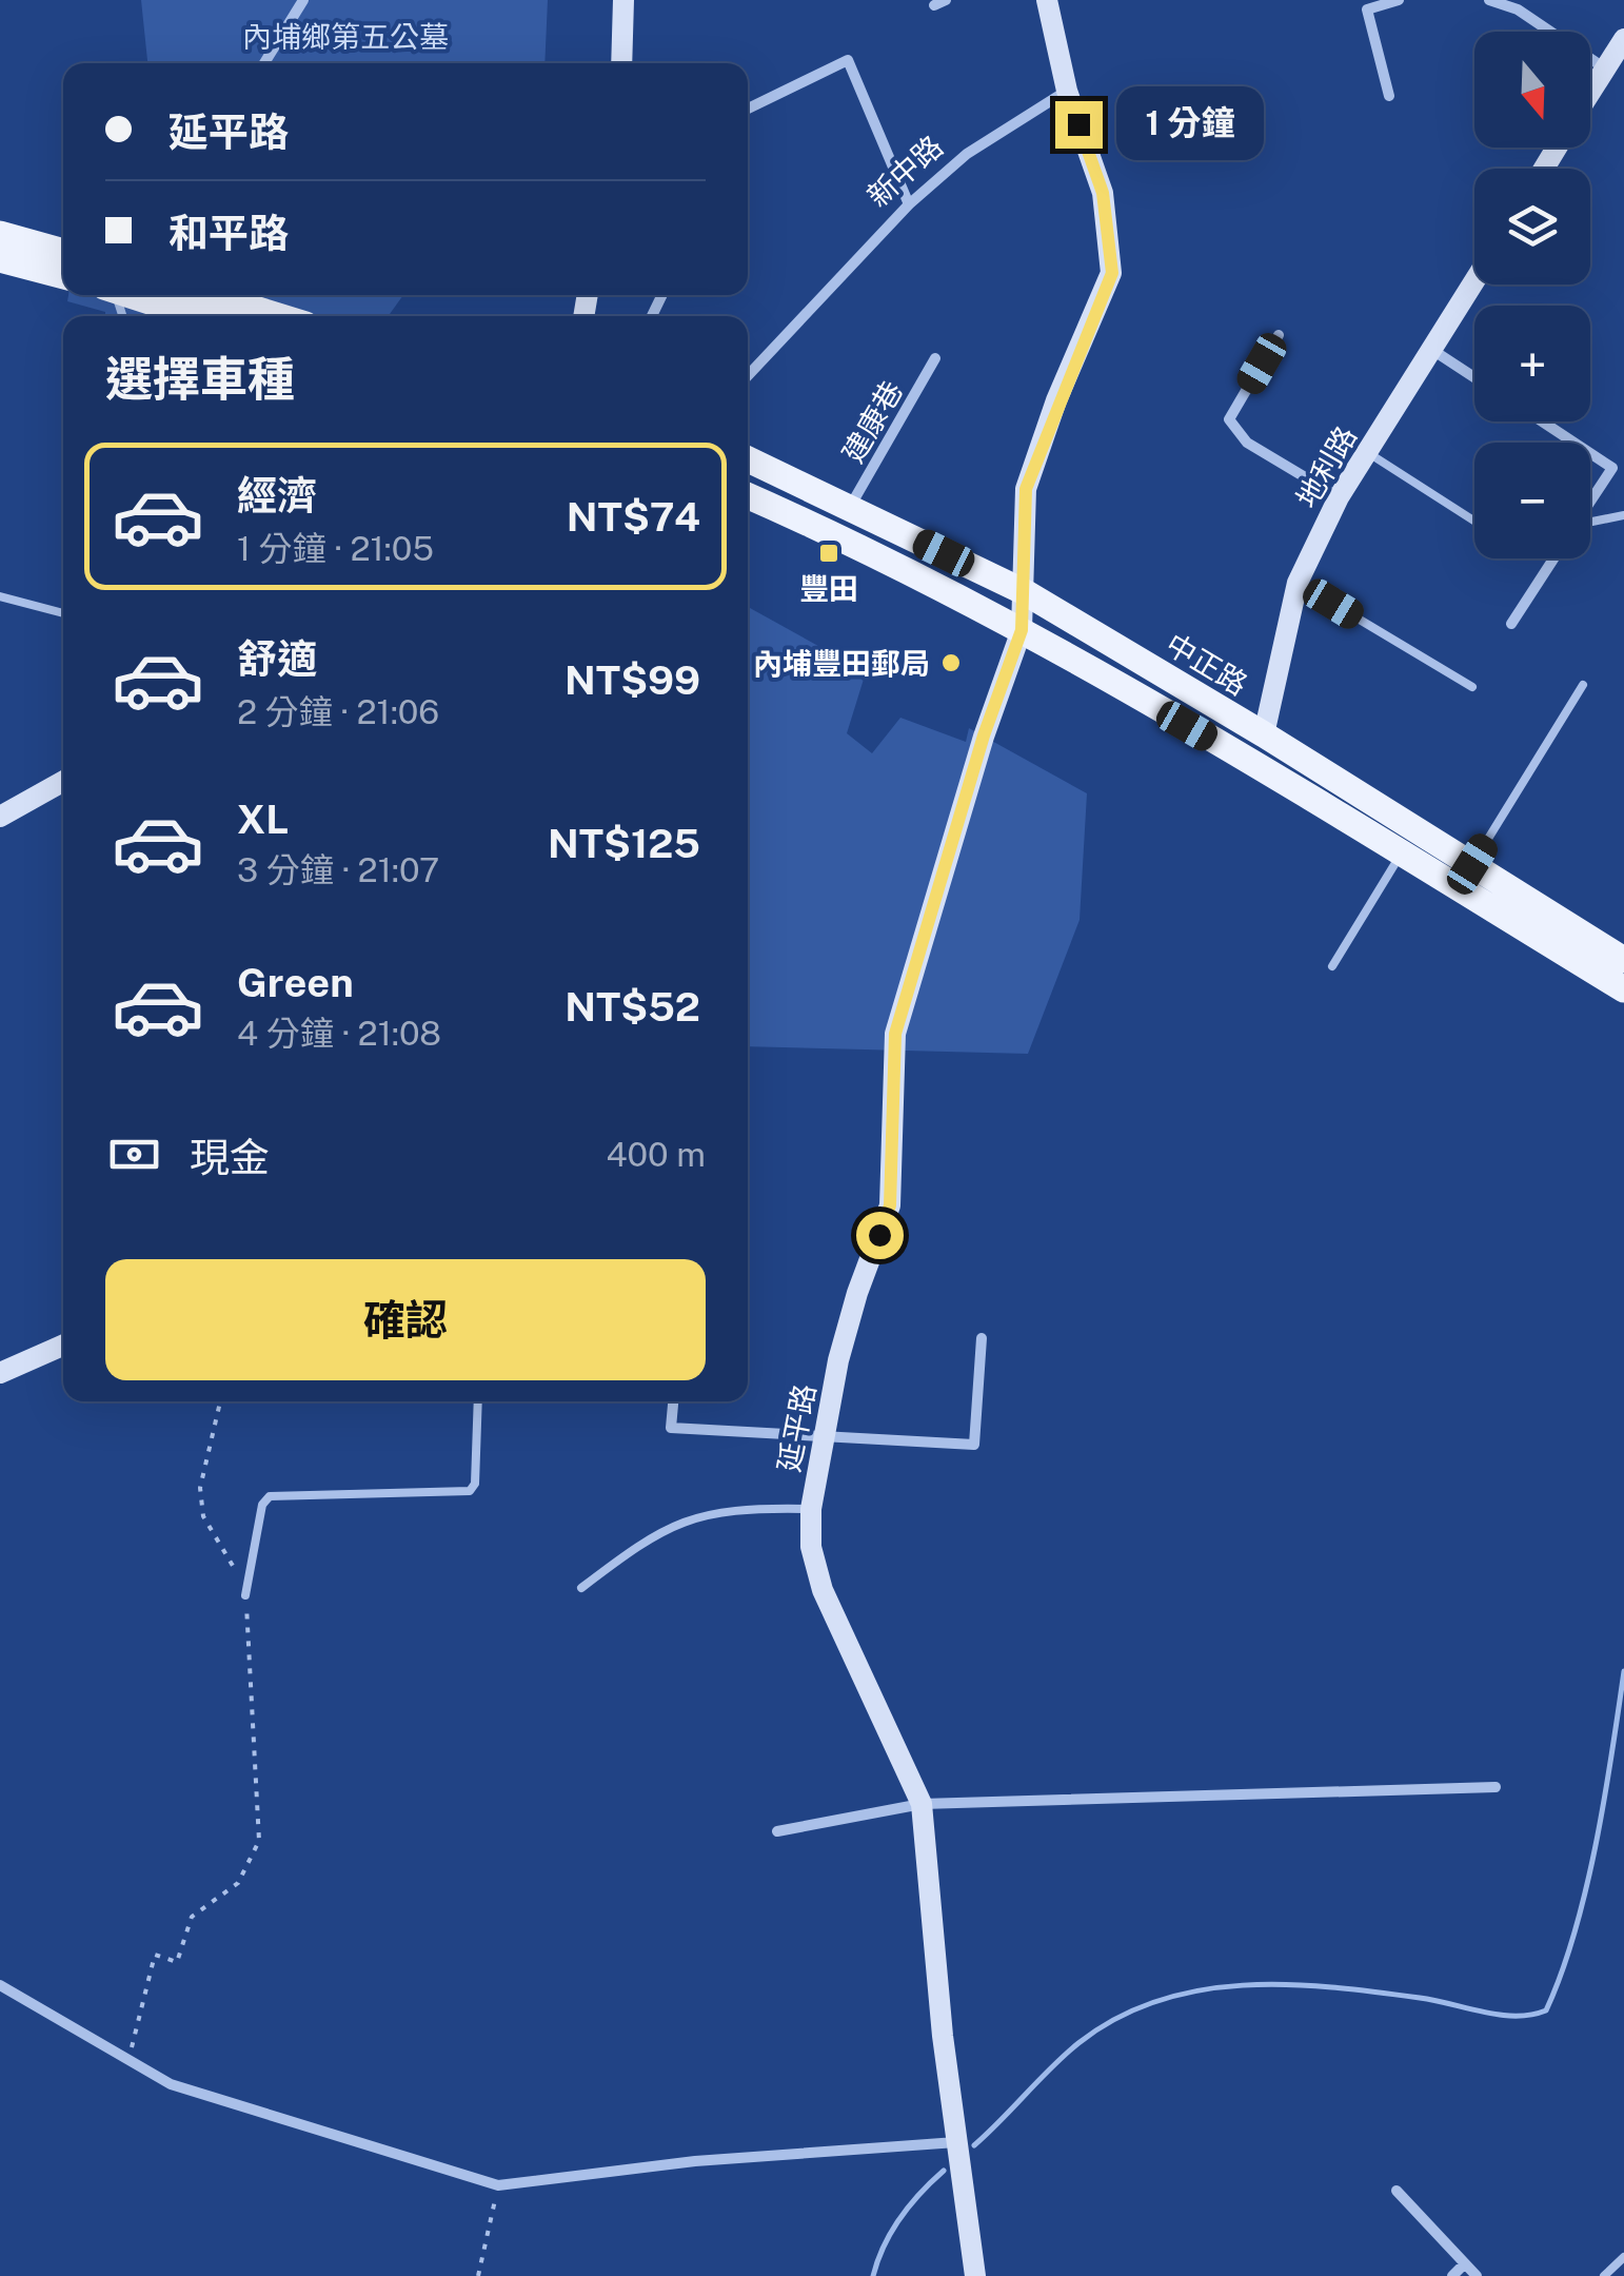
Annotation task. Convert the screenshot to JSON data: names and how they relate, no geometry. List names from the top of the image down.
{
  "streets": {
    "main road": ["中正路"],
    "street": [
      "新中路",
      "建康巷",
      "地利路",
      "延平路"
    ]
  },
  "crossings": [
    ["新中路", "延平路"],
    ["建康巷", "中正路"],
    ["地利路", "中正路"],
    ["中正路", "延平路"]
  ],
  "parks": ["內埔鄉第五公墓"],
  "places": {
    "transit": ["豐田"],
    "other": ["內埔豐田郵局"]
  },
  "north": "bottom",
  "page": {
    "map_buttons": ["+", "−"],
    "banner": ["延平路", "和平路"],
    "bubble": "1 分鐘",
    "heading": "選擇車種",
    "list": [
      {
        "name": "經濟",
        "note": "1 分鐘 · 21:05",
        "value": "NT$74"
      },
      {
        "name": "舒適",
        "note": "2 分鐘 · 21:06",
        "value": "NT$99"
      },
      {
        "name": "XL",
        "note": "3 分鐘 · 21:07",
        "value": "NT$125"
      },
      {
        "name": "Green",
        "note": "4 分鐘 · 21:08",
        "value": "NT$52"
      }
    ],
    "pay": ["現金", "400 m"],
    "buttons": "確認"
  }
}
